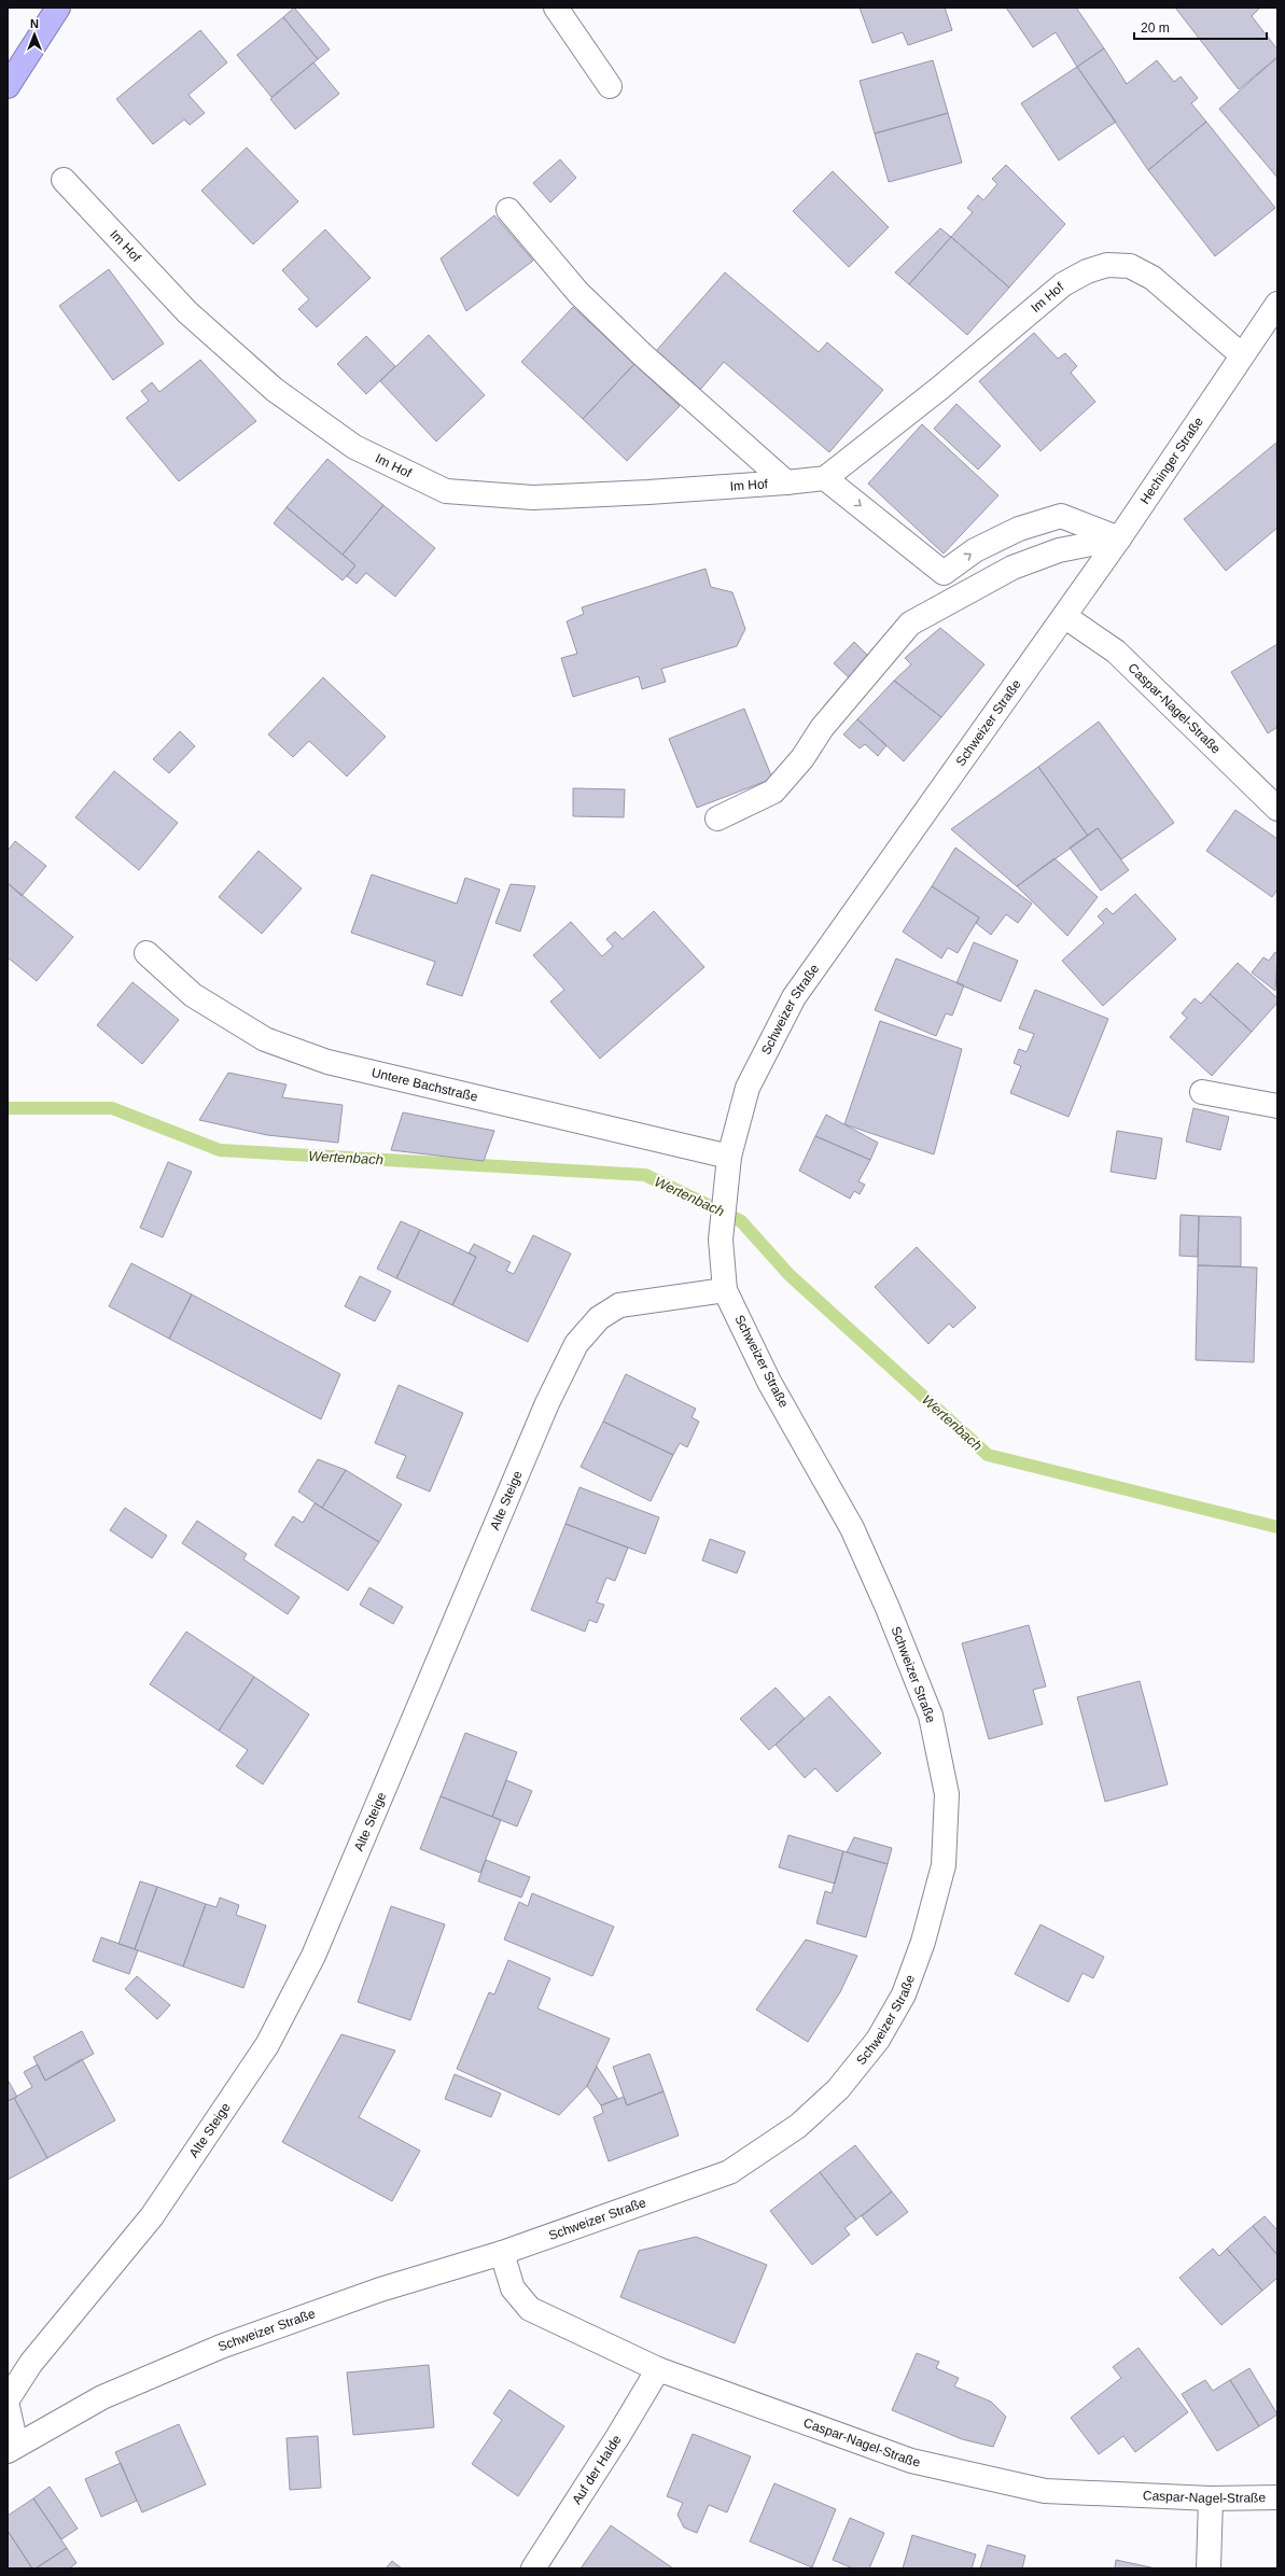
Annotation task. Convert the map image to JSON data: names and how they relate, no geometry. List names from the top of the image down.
{
  "streets": {
    "street": [
      "Im Hof",
      "Hechinger Straße",
      "Caspar-Nagel-Straße",
      "Schweizer Straße",
      "Untere Bachstraße",
      "Alte Steige",
      "Auf der Halde"
    ]
  },
  "crossings": [
    ["Im Hof", "Hechinger Straße"],
    ["Hechinger Straße", "Caspar-Nagel-Straße"],
    ["Hechinger Straße", "Schweizer Straße"],
    ["Caspar-Nagel-Straße", "Schweizer Straße"],
    ["Caspar-Nagel-Straße", "Auf der Halde"],
    ["Schweizer Straße", "Untere Bachstraße"],
    ["Schweizer Straße", "Alte Steige"]
  ],
  "water": ["Wertenbach"],
  "scale_bar": "20 m",
  "north": "top"
}
